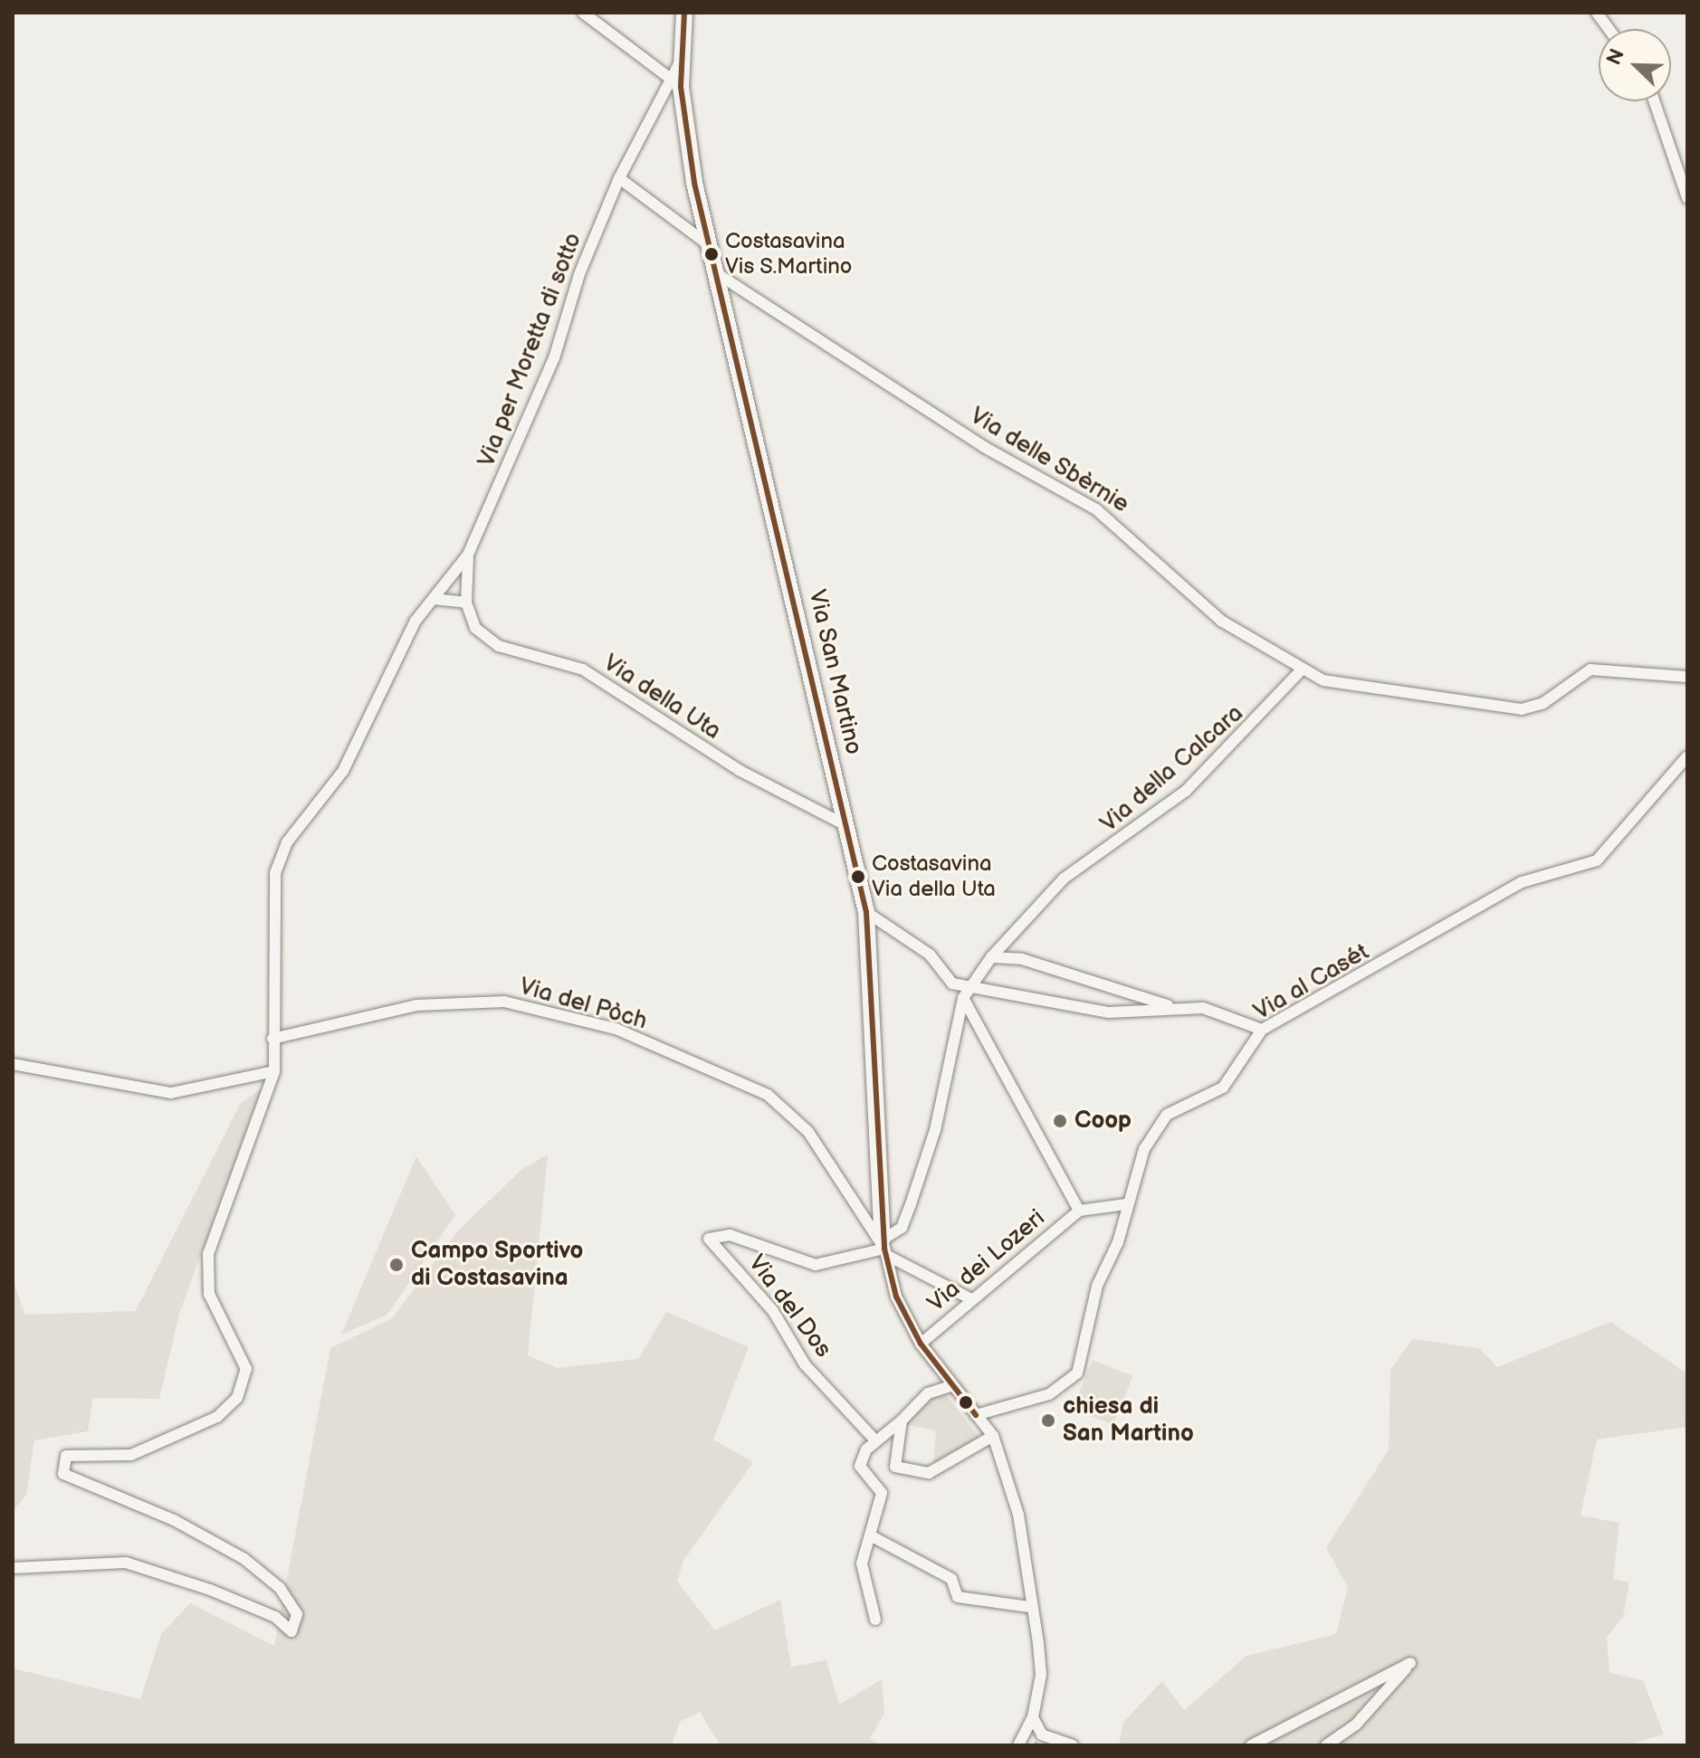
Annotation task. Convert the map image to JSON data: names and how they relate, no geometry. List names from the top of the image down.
{
  "streets": {
    "street": [
      "Via per Moretta di sotto",
      "Via delle Sbèrnie",
      "Via San Martino",
      "Via della Uta",
      "Via della Calcara",
      "Via al Casét",
      "Via del Pòch",
      "Via dei Lozeri",
      "Via del Dos"
    ]
  },
  "crossings": [
    ["Via per Moretta di sotto", "Via San Martino"],
    ["Via per Moretta di sotto", "Via del Pòch"],
    ["Via delle Sbèrnie", "Via San Martino"],
    ["Via delle Sbèrnie", "Via della Calcara"],
    ["Via San Martino", "Via della Uta"],
    ["Via San Martino", "Via della Calcara"],
    ["Via San Martino", "Via al Casét"],
    ["Via San Martino", "Via del Pòch"],
    ["Via San Martino", "Via dei Lozeri"],
    ["Via San Martino", "Via del Dos"],
    ["Via della Calcara", "Via del Pòch"],
    ["Via della Calcara", "Via dei Lozeri"],
    ["Via della Calcara", "Via del Dos"],
    ["Via al Casét", "Via dei Lozeri"],
    ["Via del Pòch", "Via del Dos"]
  ],
  "places": [
    "Costasavina Vis S.Martino",
    "Costasavina Via della Uta",
    "Coop",
    "Campo Sportivo di Costasavina",
    "chiesa di San Martino"
  ],
  "north": "top left"
}
